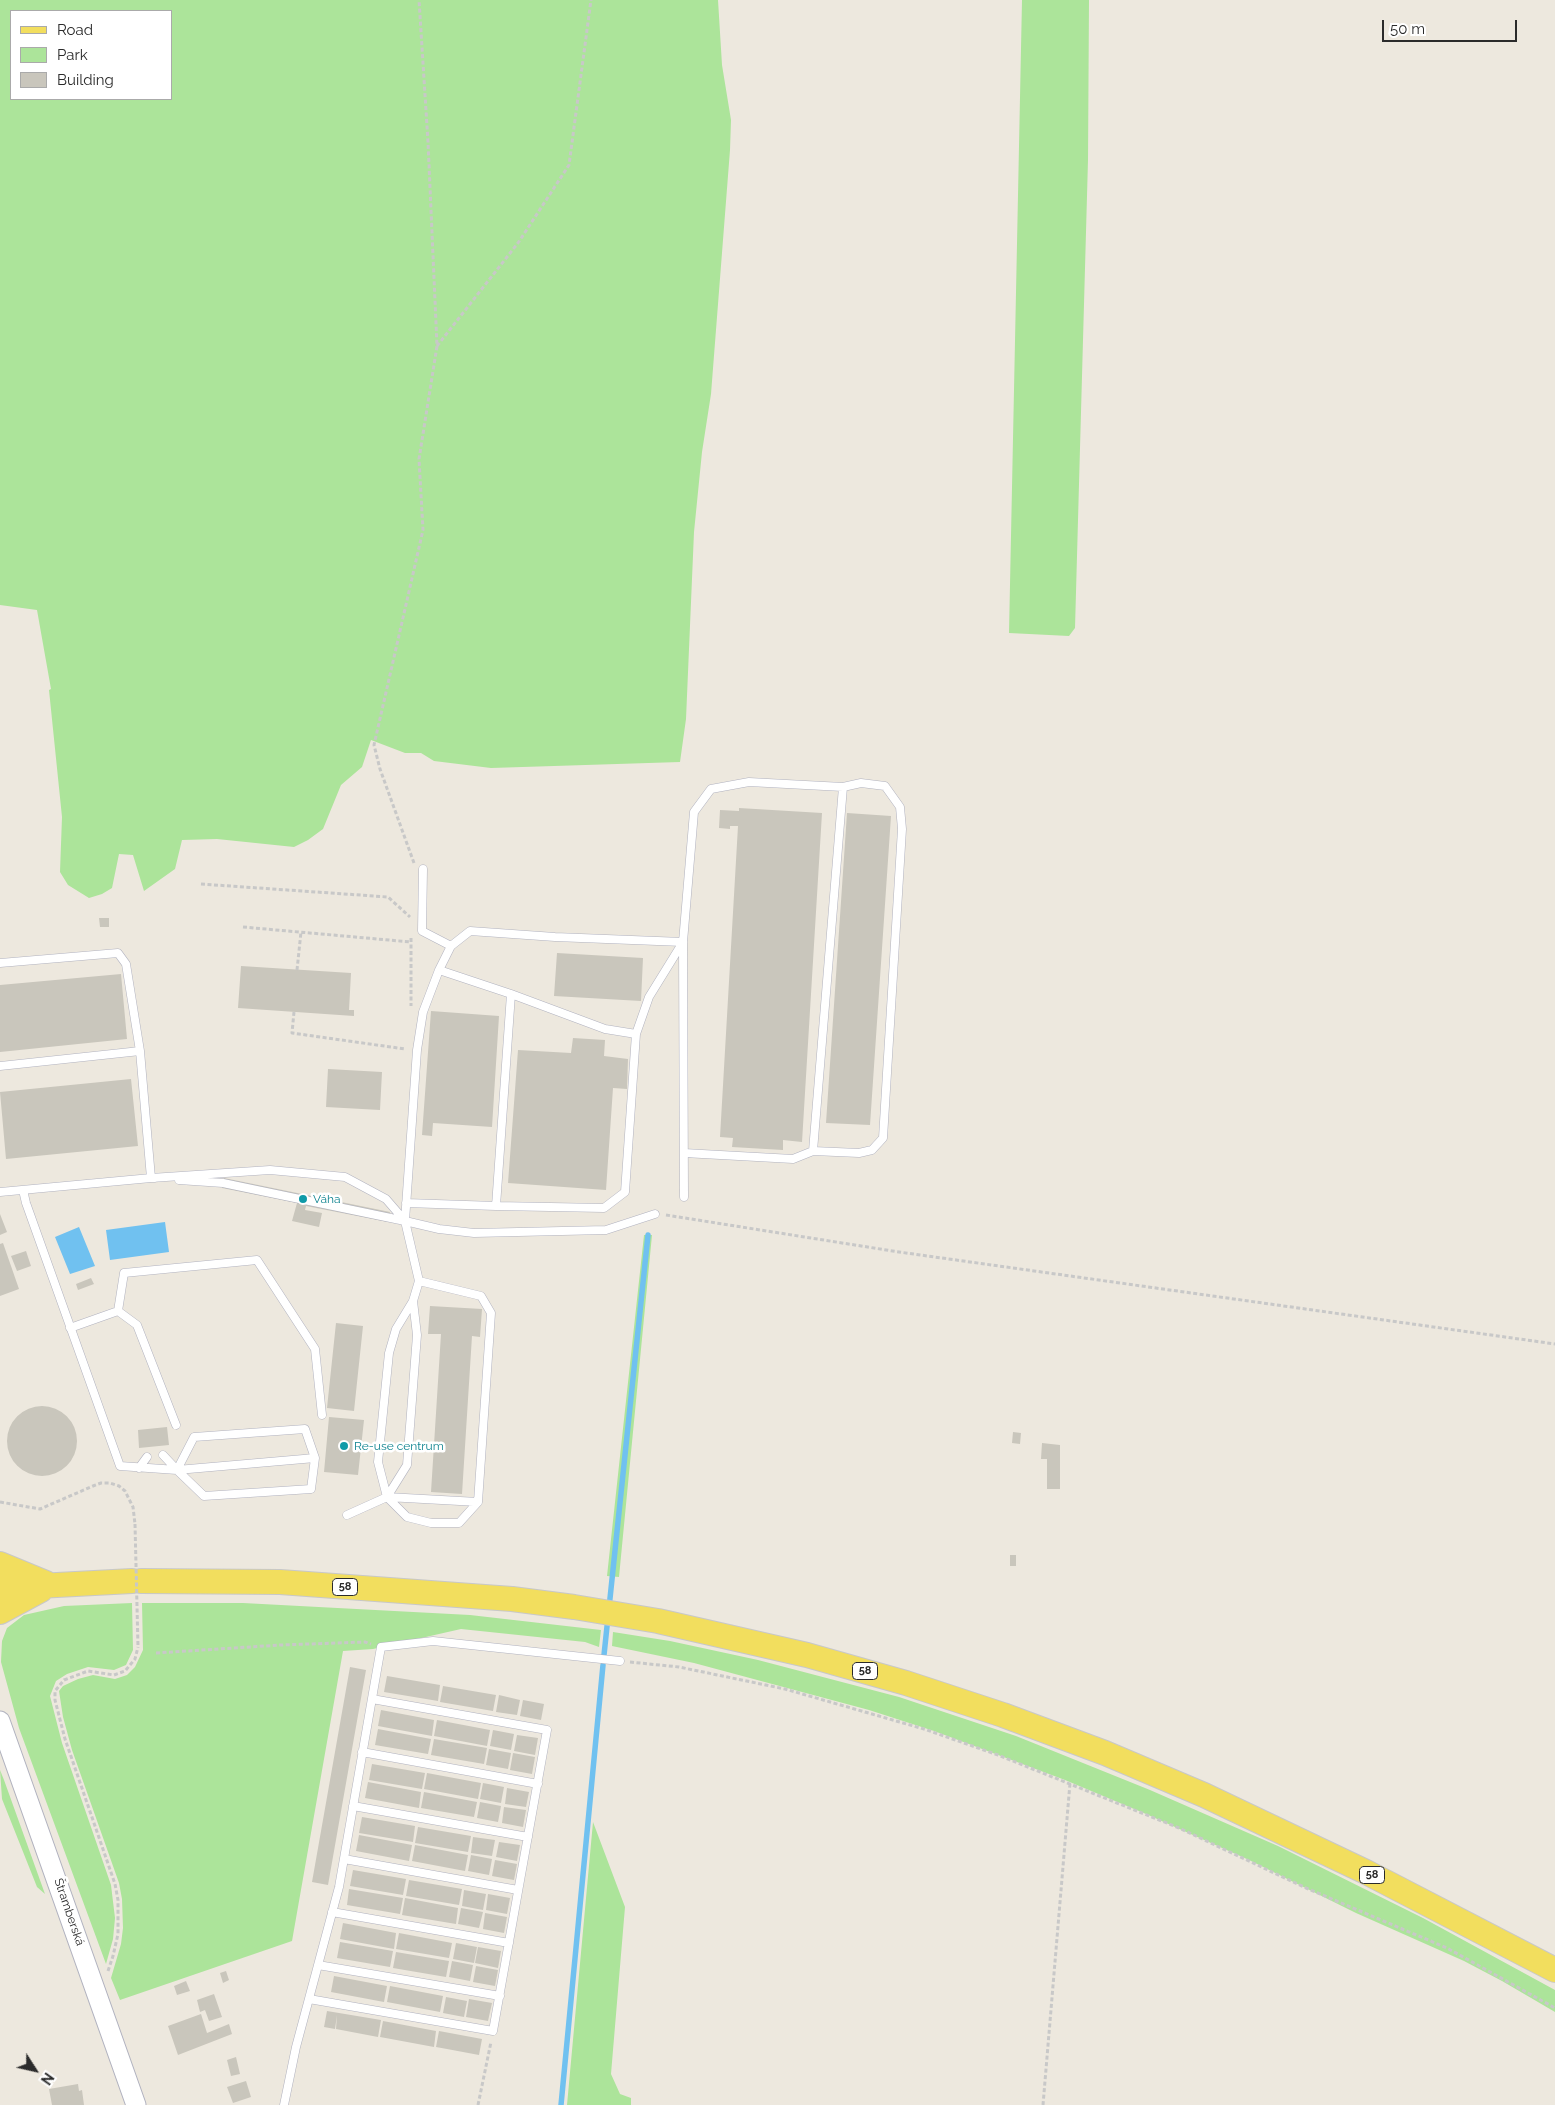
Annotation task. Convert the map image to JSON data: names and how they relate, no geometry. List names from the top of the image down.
{
  "streets": {
    "main road": ["58"],
    "street": ["Štramberská"]
  },
  "places": ["Váha", "Re-use centrum"],
  "legend": ["Road", "Park", "Building"],
  "scale_bar": "50 m",
  "north": "bottom right"
}
